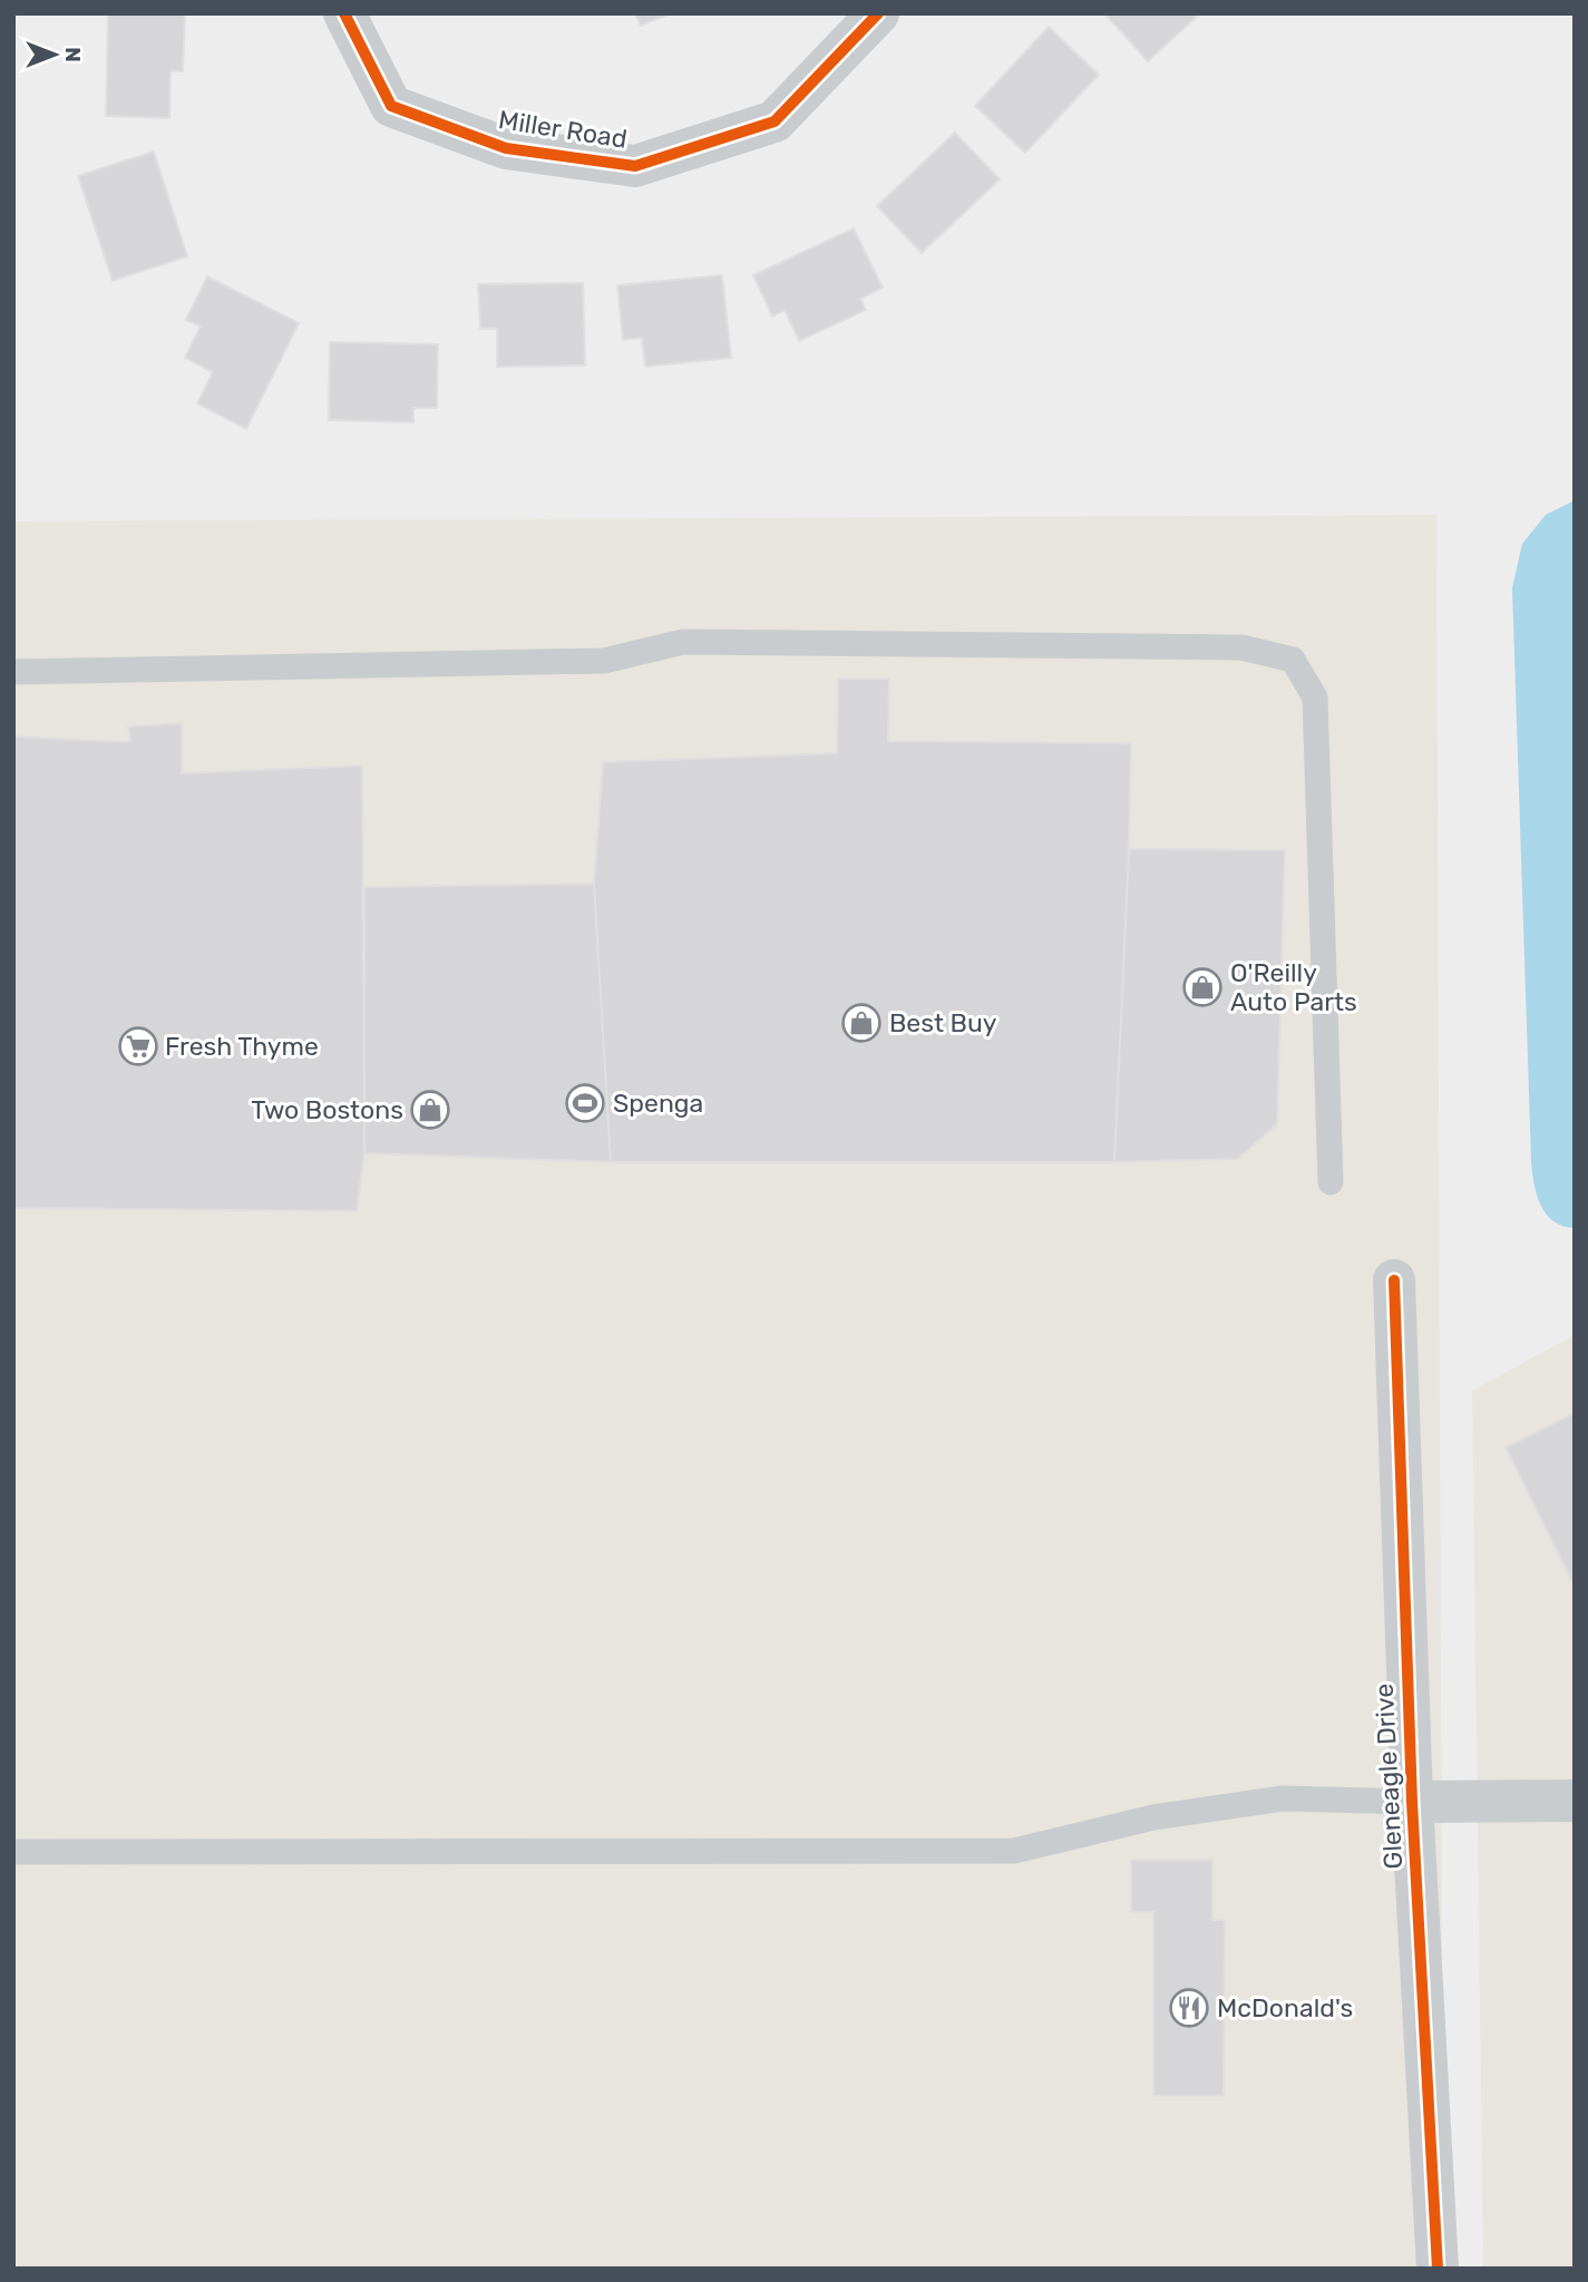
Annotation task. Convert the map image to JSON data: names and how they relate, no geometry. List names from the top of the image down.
{
  "streets": {
    "street": ["Miller Road", "Gleneagle Drive"]
  },
  "places": {
    "shop": ["O'Reilly Auto Parts", "Best Buy", "Two Bostons"],
    "supermarket": ["Fresh Thyme"],
    "sports": ["Spenga"],
    "restaurant": ["McDonald's"]
  },
  "north": "right"
}
